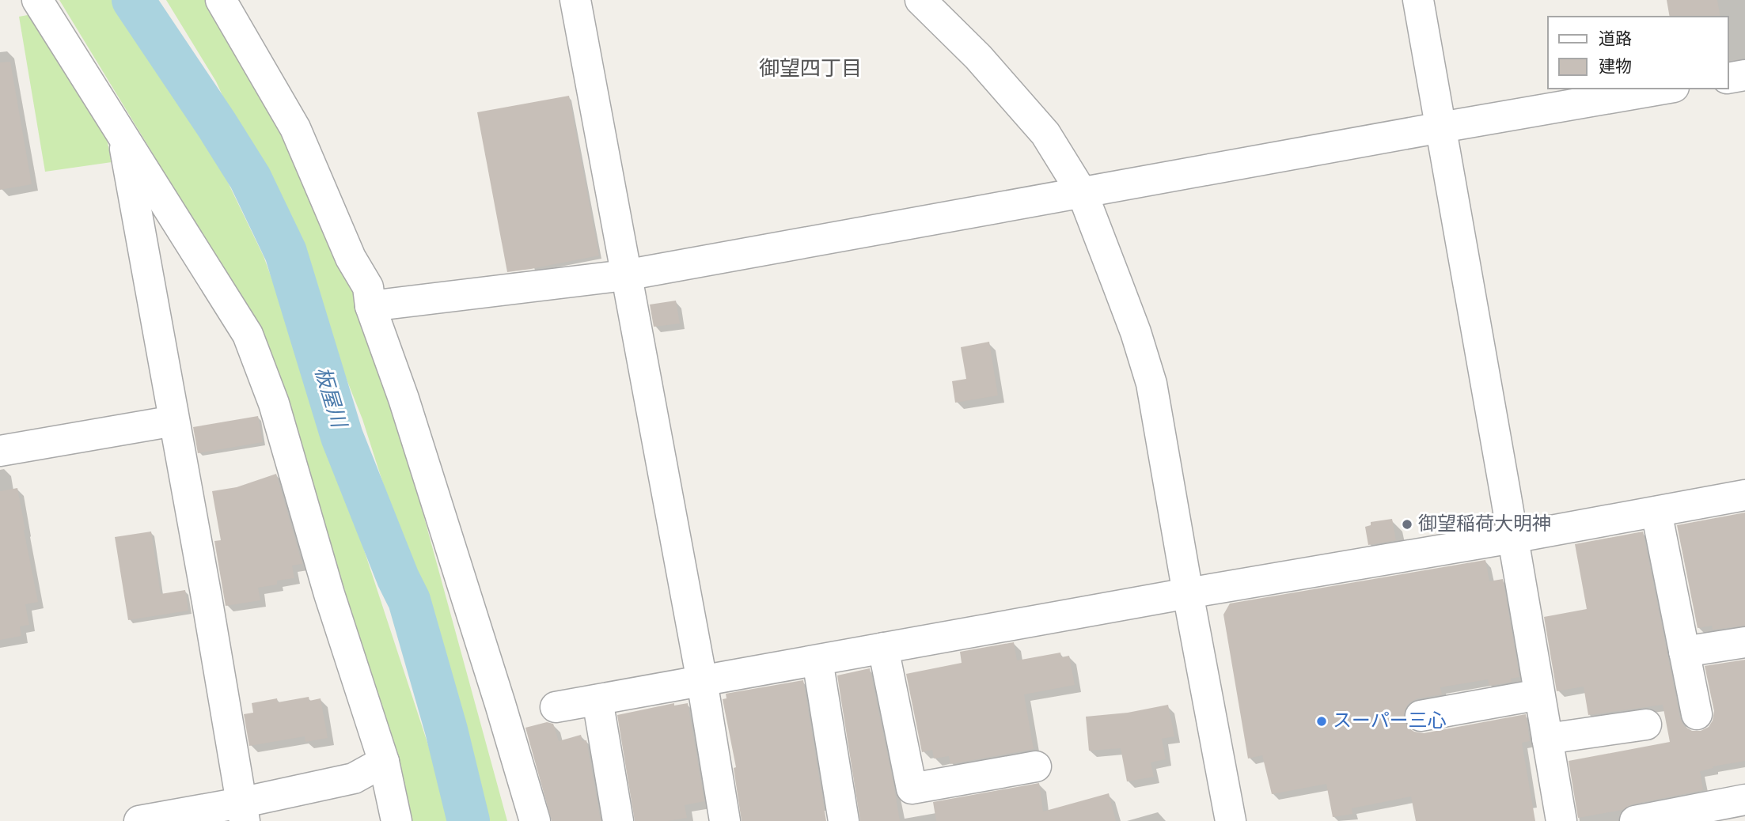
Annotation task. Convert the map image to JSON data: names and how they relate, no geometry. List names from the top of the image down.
{
  "districts": ["御望四丁目"],
  "water": ["板屋川"],
  "places": ["御望稲荷大明神", "スーパー三心"],
  "legend": ["道路", "建物"]
}
